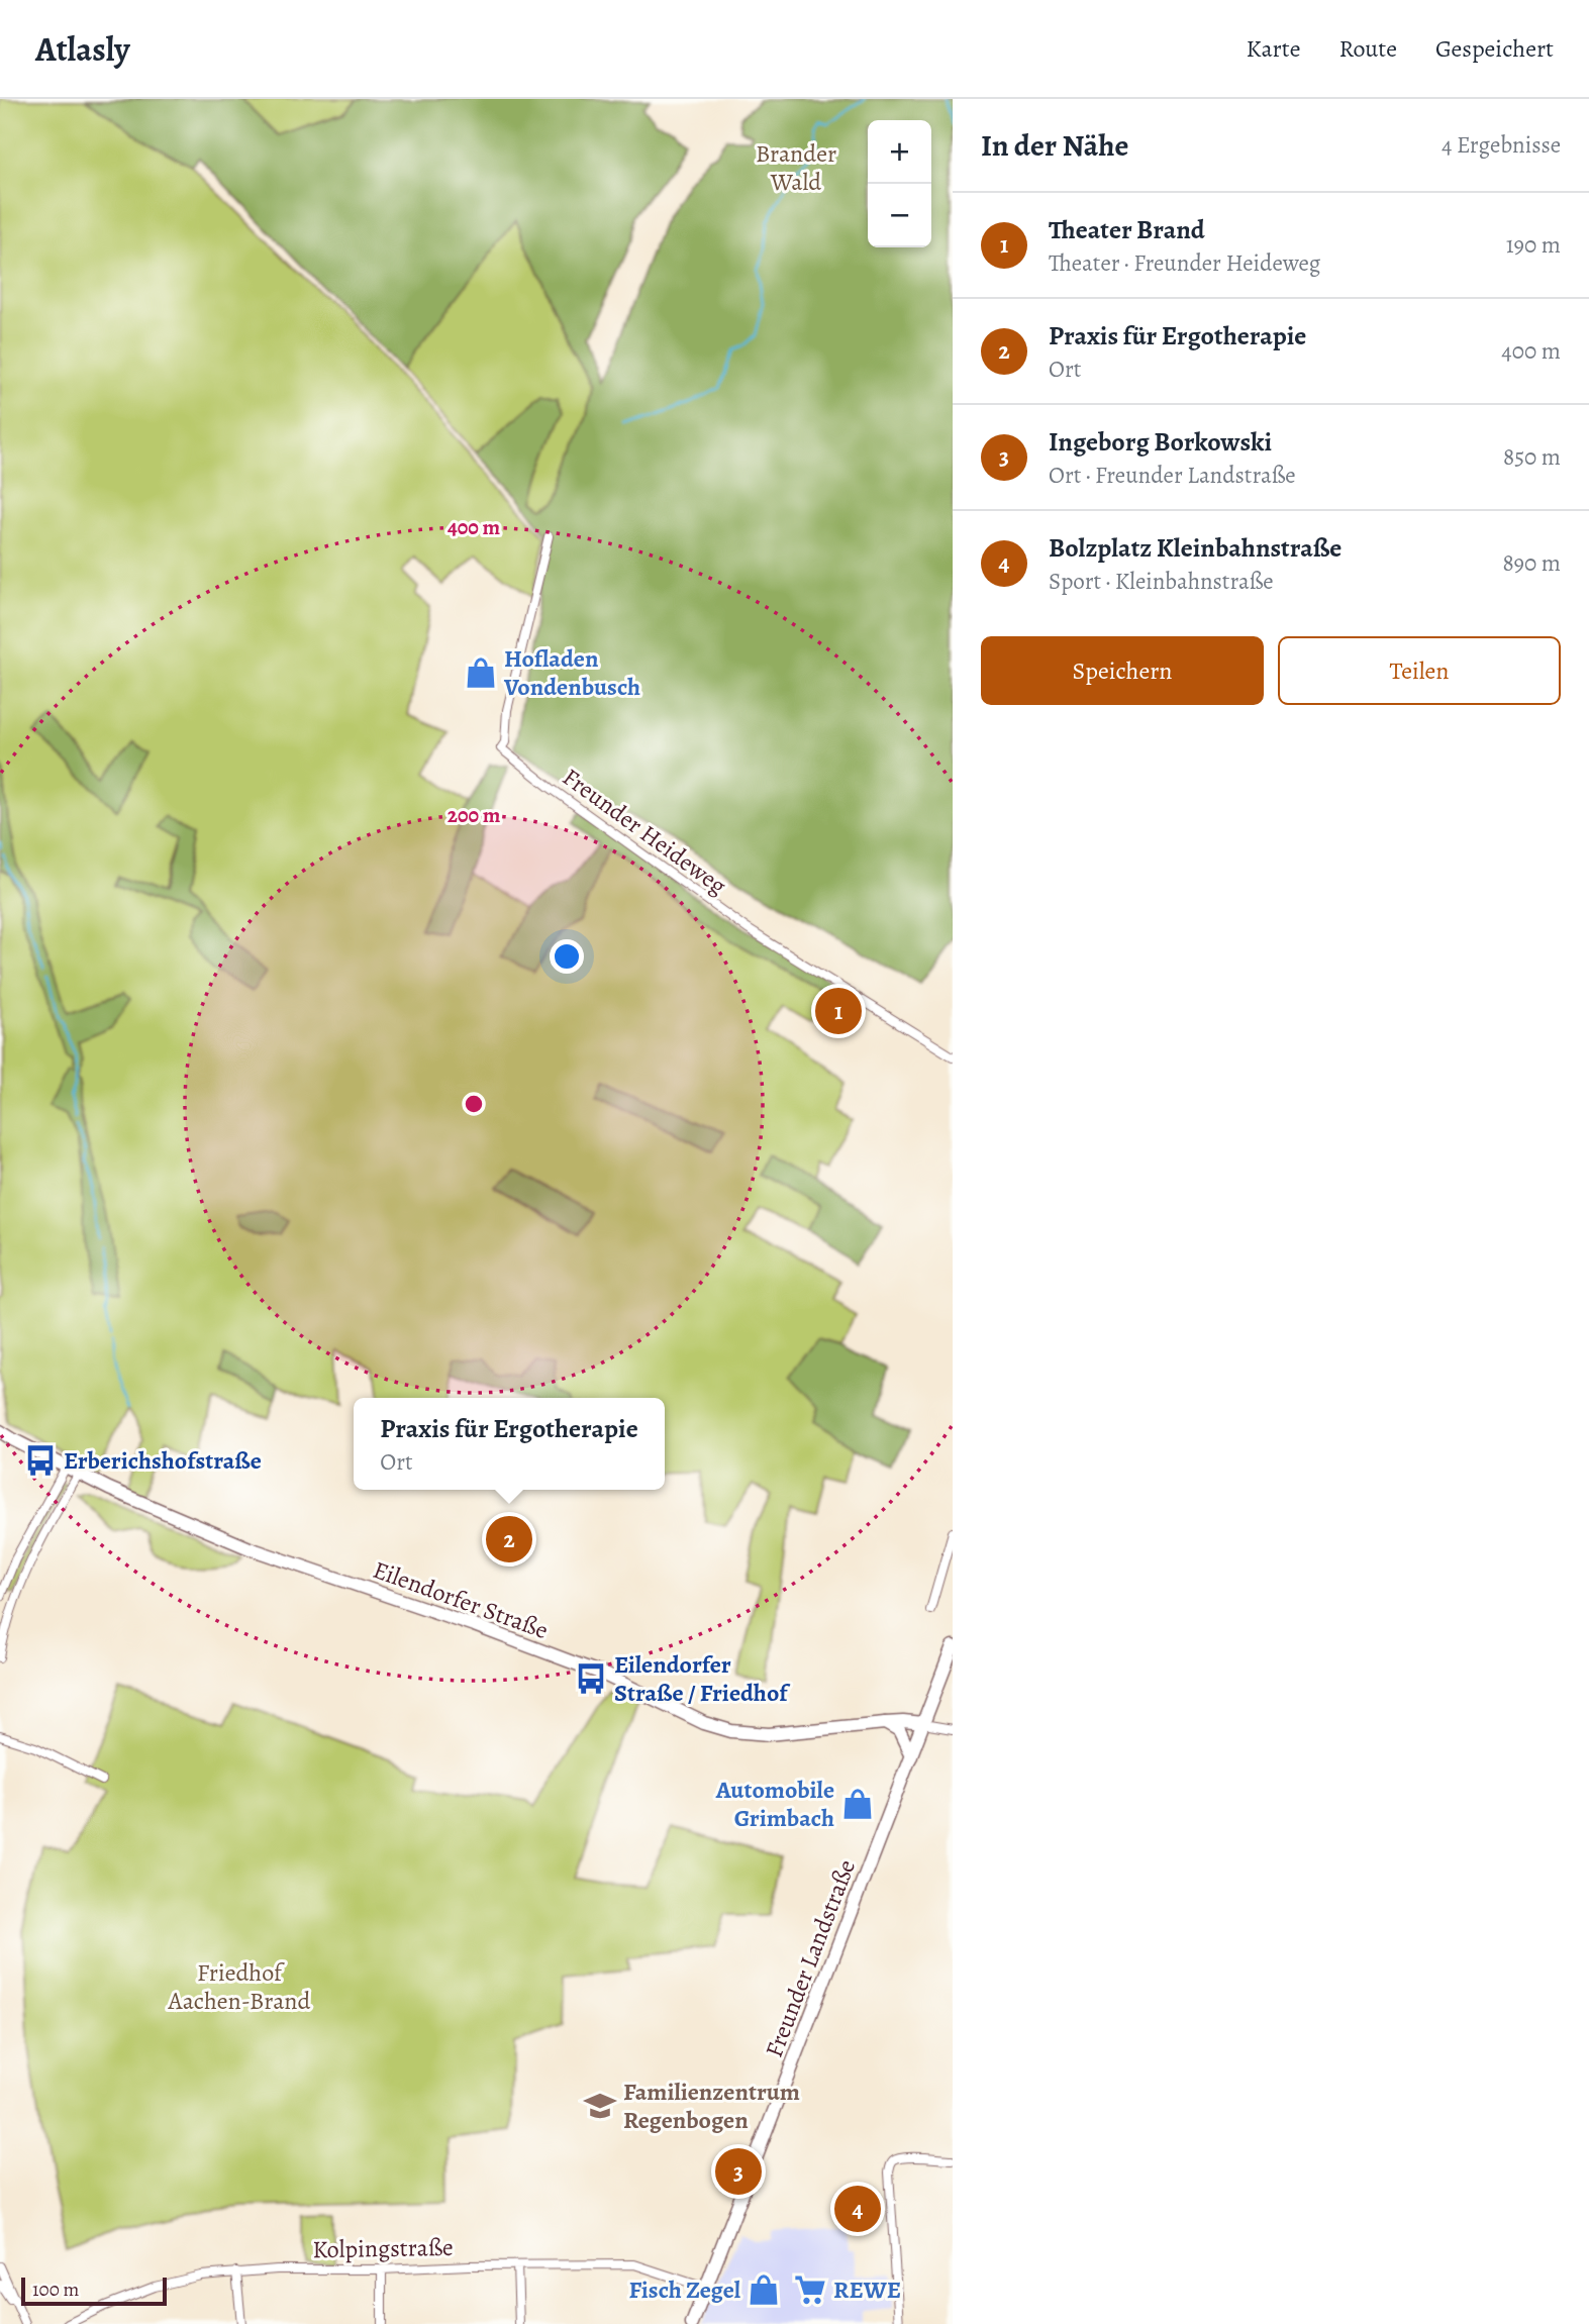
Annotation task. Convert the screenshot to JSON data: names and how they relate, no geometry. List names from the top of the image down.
{
  "streets": {
    "street": [
      "Freunder Heideweg",
      "Eilendorfer Straße",
      "Freunder Landstraße",
      "Kolpingstraße"
    ]
  },
  "crossings": [
    ["Eilendorfer Straße", "Freunder Landstraße"],
    ["Freunder Landstraße", "Kolpingstraße"]
  ],
  "parks": ["Brander Wald", "Friedhof Aachen-Brand"],
  "places": {
    "shop": ["Hofladen Vondenbusch", "Automobile Grimbach", "Fisch Zegel"],
    "bus stop": ["Erberichshofstraße", "Eilendorfer Straße / Friedhof"],
    "school or university": ["Familienzentrum Regenbogen"],
    "supermarket": ["REWE"]
  },
  "scale_bar": "100 m",
  "page": {
    "header": "Atlasly",
    "nav": ["Karte", "Route", "Gespeichert"],
    "heading": ["In der Nähe", "4 Ergebnisse"],
    "map_buttons": ["+", "−"],
    "list": [
      {
        "mark": "1",
        "name": "Theater Brand",
        "note": "Theater · Freunder Heideweg",
        "value": "190 m"
      },
      {
        "mark": "2",
        "name": "Praxis für Ergotherapie",
        "note": "Ort",
        "value": "400 m"
      },
      {
        "mark": "3",
        "name": "Ingeborg Borkowski",
        "note": "Ort · Freunder Landstraße",
        "value": "850 m"
      },
      {
        "mark": "4",
        "name": "Bolzplatz Kleinbahnstraße",
        "note": "Sport · Kleinbahnstraße",
        "value": "890 m"
      }
    ],
    "buttons": ["Speichern", "Teilen"],
    "pins": [
      "1",
      "2",
      "3",
      "4"
    ],
    "popup": ["Praxis für Ergotherapie", "Ort"],
    "scale": "100 m"
  },
  "rings": ["400 m", "200 m"]
}
